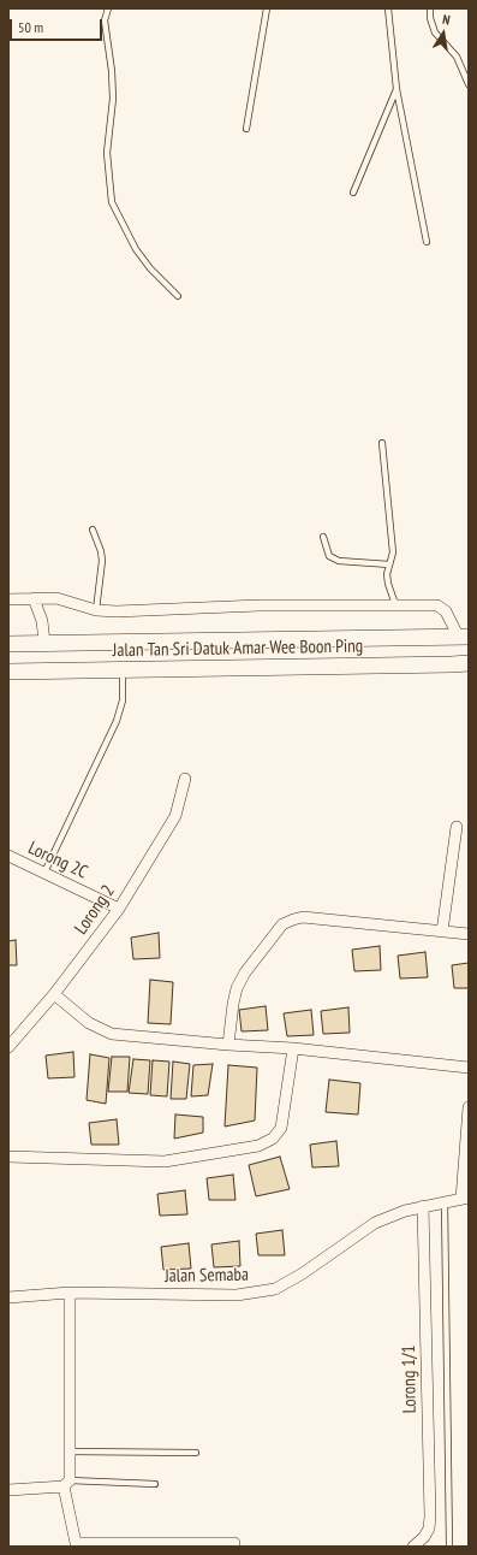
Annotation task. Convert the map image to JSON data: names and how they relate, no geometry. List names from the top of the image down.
{
  "streets": {
    "main road": ["Jalan Tan Sri Datuk Amar Wee Boon Ping"],
    "street": [
      "Lorong 2C",
      "Lorong 2",
      "Jalan Semaba",
      "Lorong 1/1"
    ]
  },
  "crossings": [
    ["Lorong 2C", "Lorong 2"],
    ["Jalan Semaba", "Lorong 1/1"]
  ],
  "scale_bar": "50 m",
  "north": "top"
}
